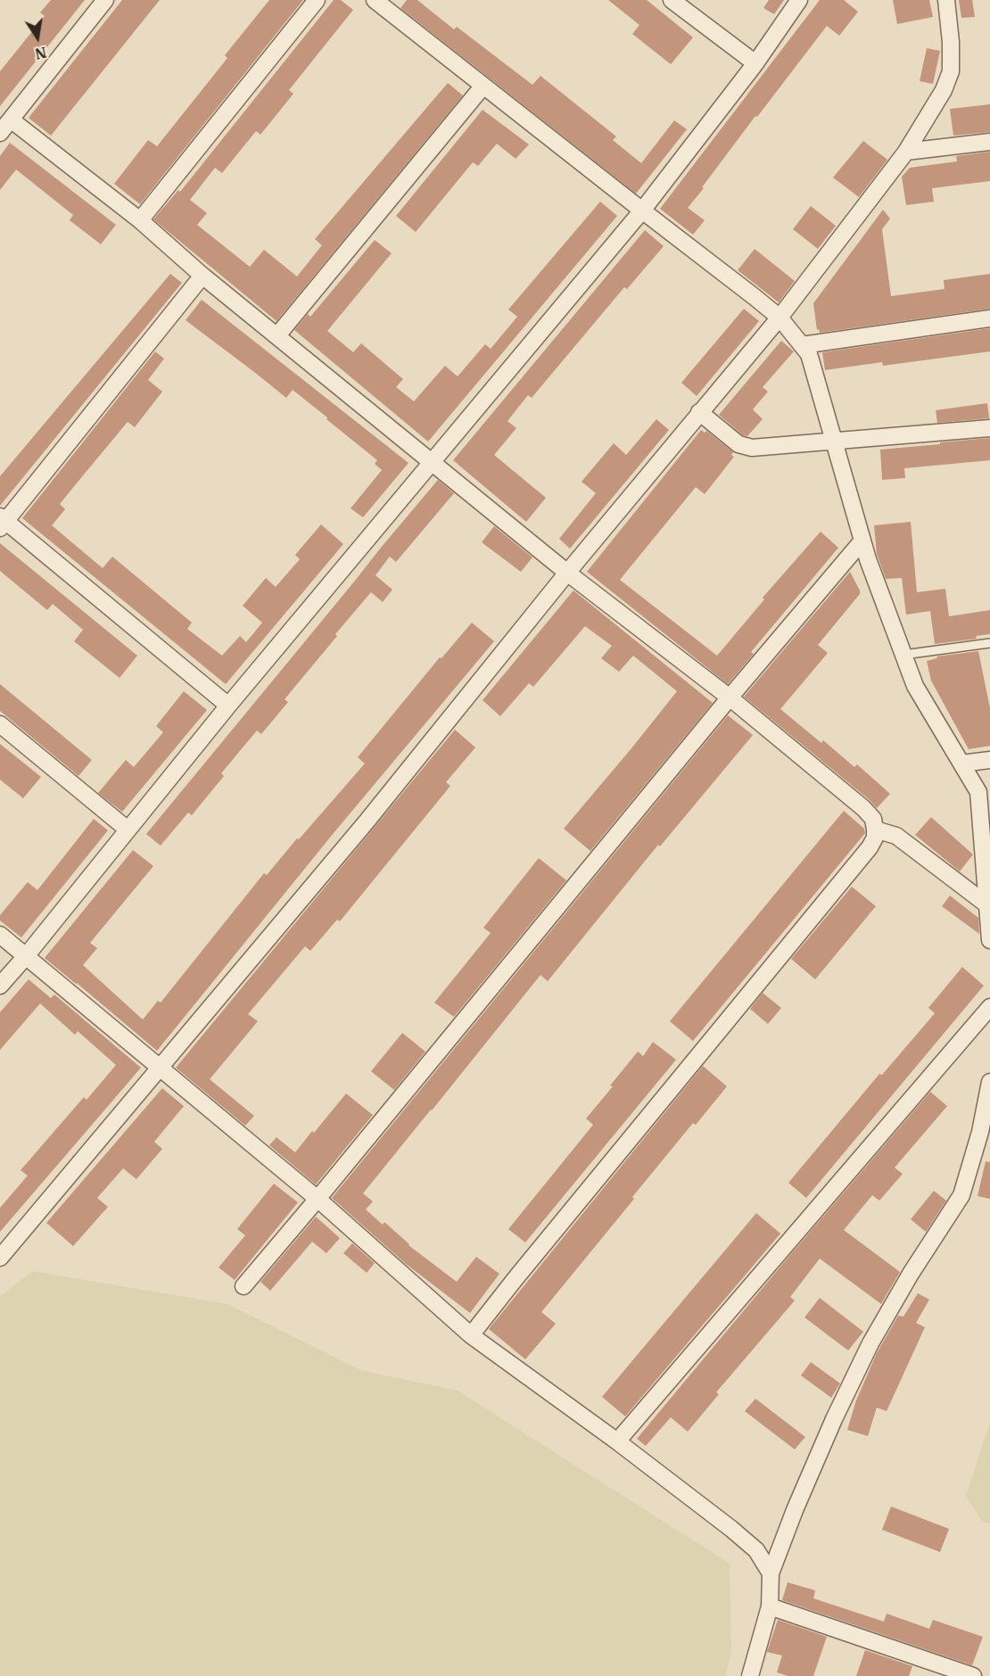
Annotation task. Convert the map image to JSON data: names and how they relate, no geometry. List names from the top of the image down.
{
  "north": "bottom"
}
